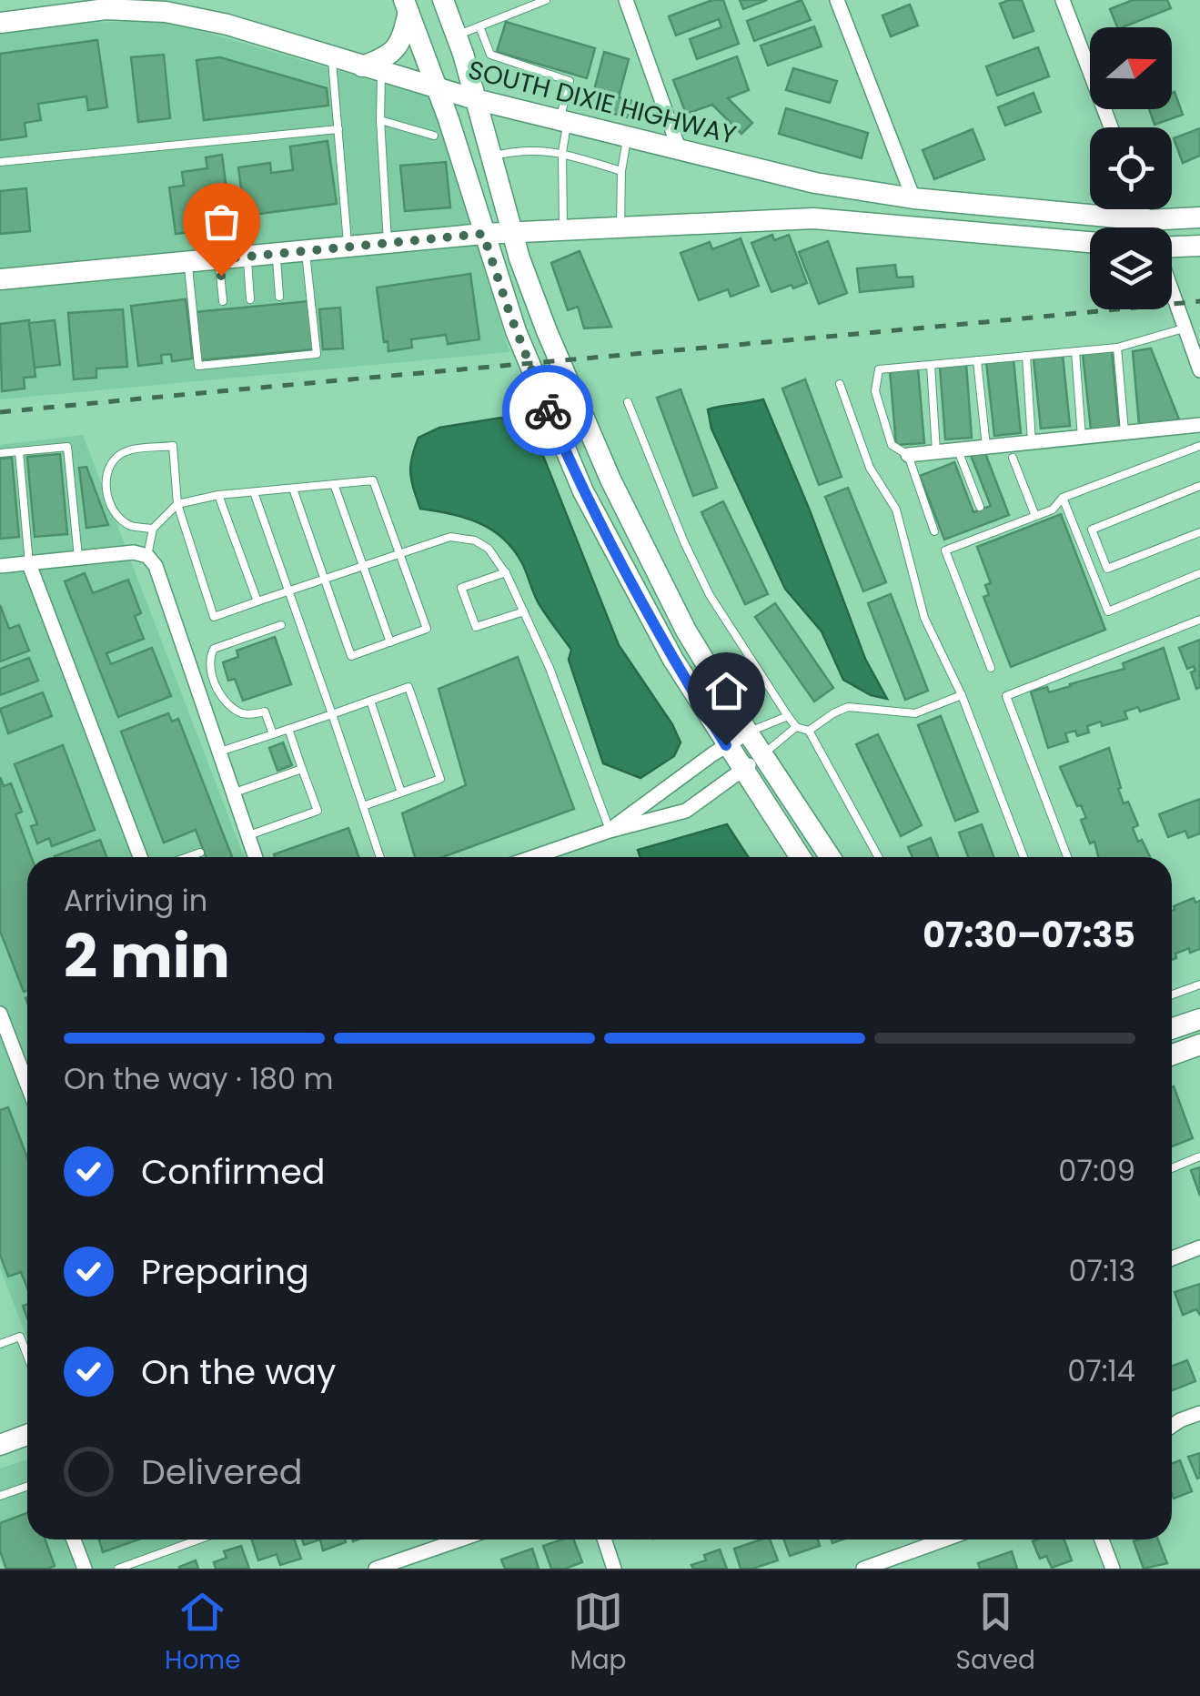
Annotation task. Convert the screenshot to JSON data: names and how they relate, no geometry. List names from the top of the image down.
{
  "streets": {
    "main road": ["SOUTH DIXIE HIGHWAY"]
  },
  "north": "right",
  "page": {
    "heading": ["2 min", "Arriving in", "07:30–07:35"],
    "bar": "On the way · 180 m",
    "list": [
      ["Confirmed", "07:09"],
      ["Preparing", "07:13"],
      ["On the way", "07:14"],
      "Delivered"
    ],
    "tabs": ["Home", "Map", "Saved"]
  }
}
